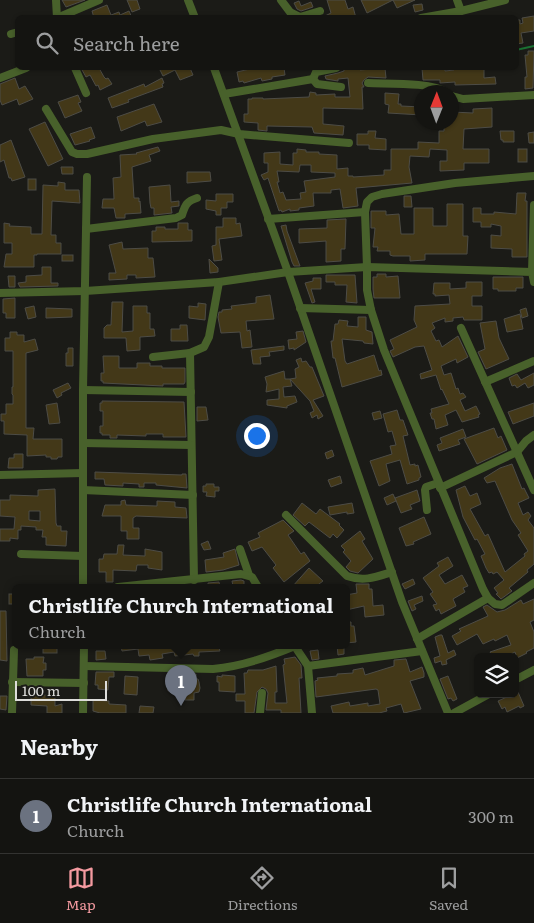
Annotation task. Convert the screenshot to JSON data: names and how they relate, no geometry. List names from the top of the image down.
{
  "scale_bar": "100 m",
  "north": "top",
  "page": {
    "search": "Search here",
    "popup": ["Christlife Church International", "Church"],
    "pins": "1",
    "scale": "100 m",
    "heading": "Nearby",
    "list": [
      {
        "mark": "1",
        "name": "Christlife Church International",
        "note": "Church",
        "value": "300 m"
      }
    ],
    "nav": ["Map", "Directions", "Saved"]
  }
}
